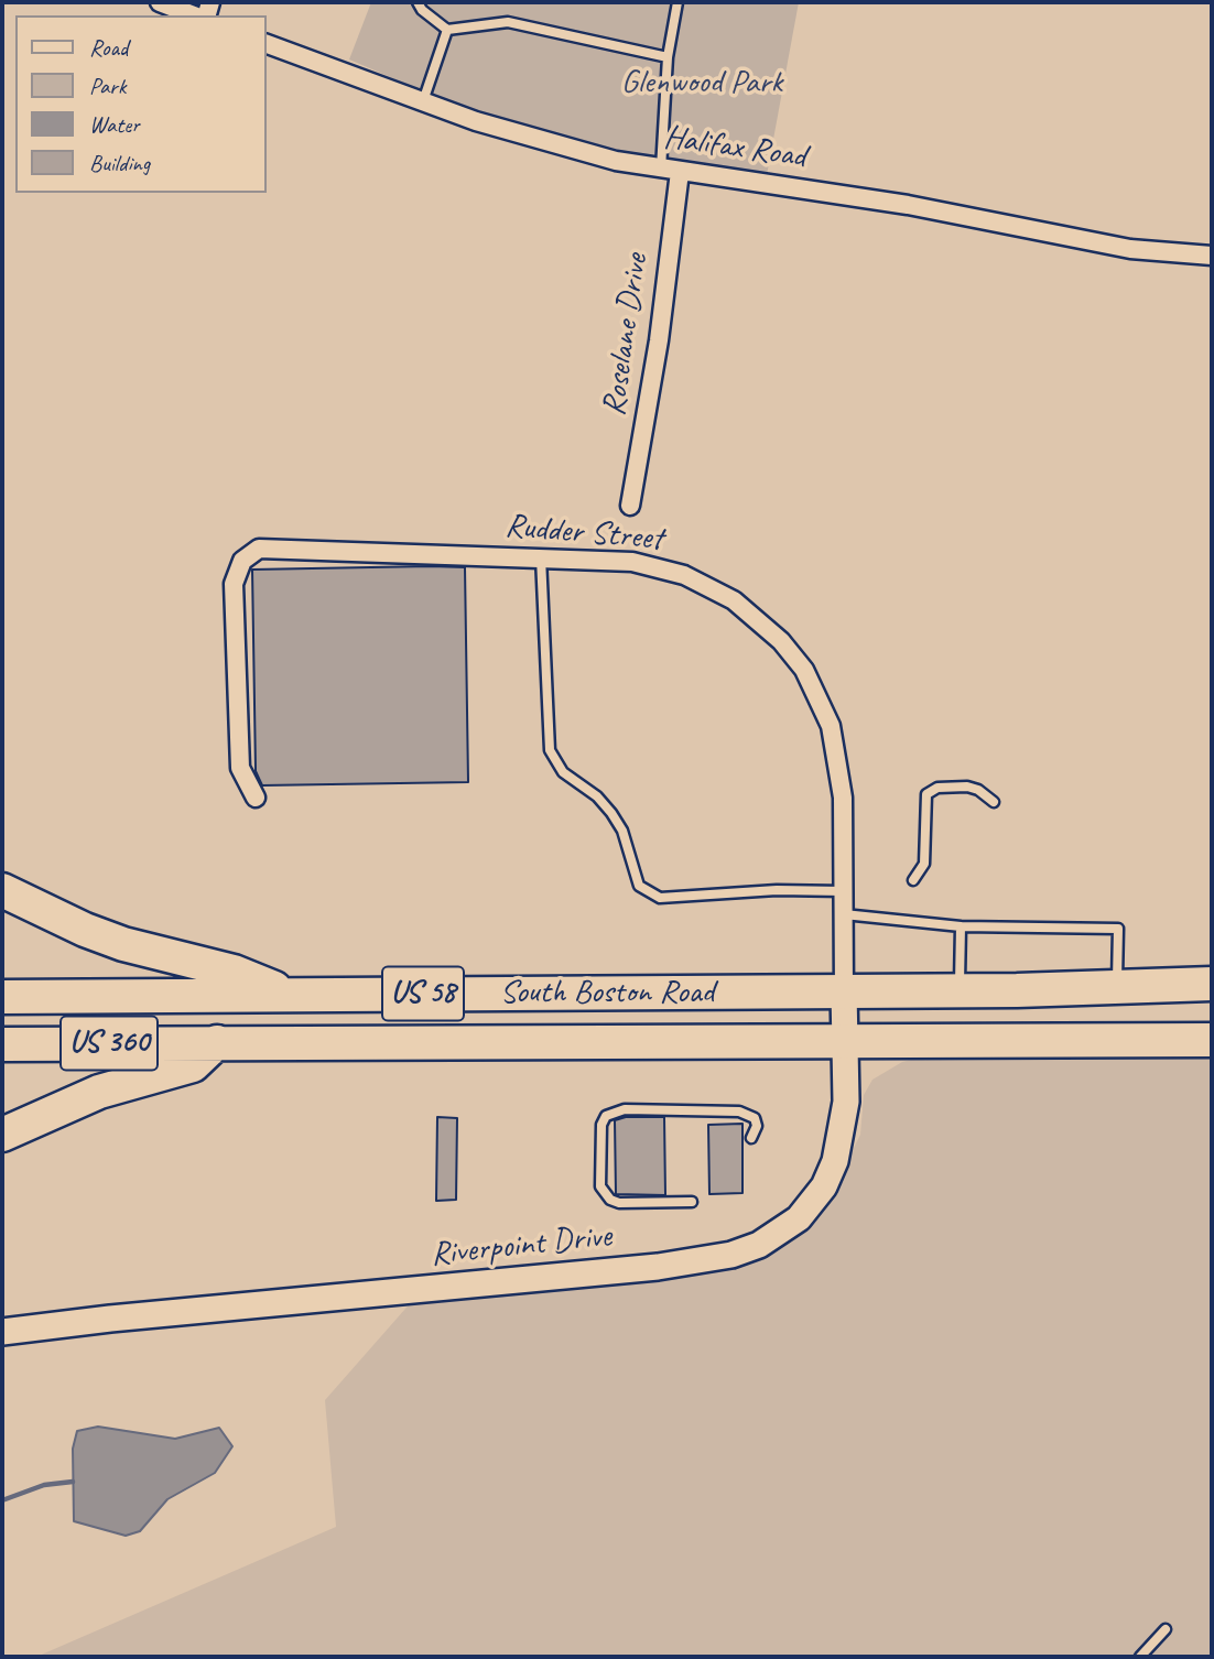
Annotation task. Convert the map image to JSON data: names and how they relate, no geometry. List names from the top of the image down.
{
  "streets": {
    "highway": ["South Boston Road", "US 58", "US 360"],
    "street": [
      "Halifax Road",
      "Roselane Drive",
      "Rudder Street",
      "Riverpoint Drive"
    ]
  },
  "crossings": [
    ["Halifax Road", "Roselane Drive"],
    ["Rudder Street", "South Boston Road"],
    ["Rudder Street", "Riverpoint Drive"],
    ["South Boston Road", "Riverpoint Drive"]
  ],
  "parks": ["Glenwood Park"],
  "legend": [
    "Road",
    "Park",
    "Water",
    "Building"
  ]
}
